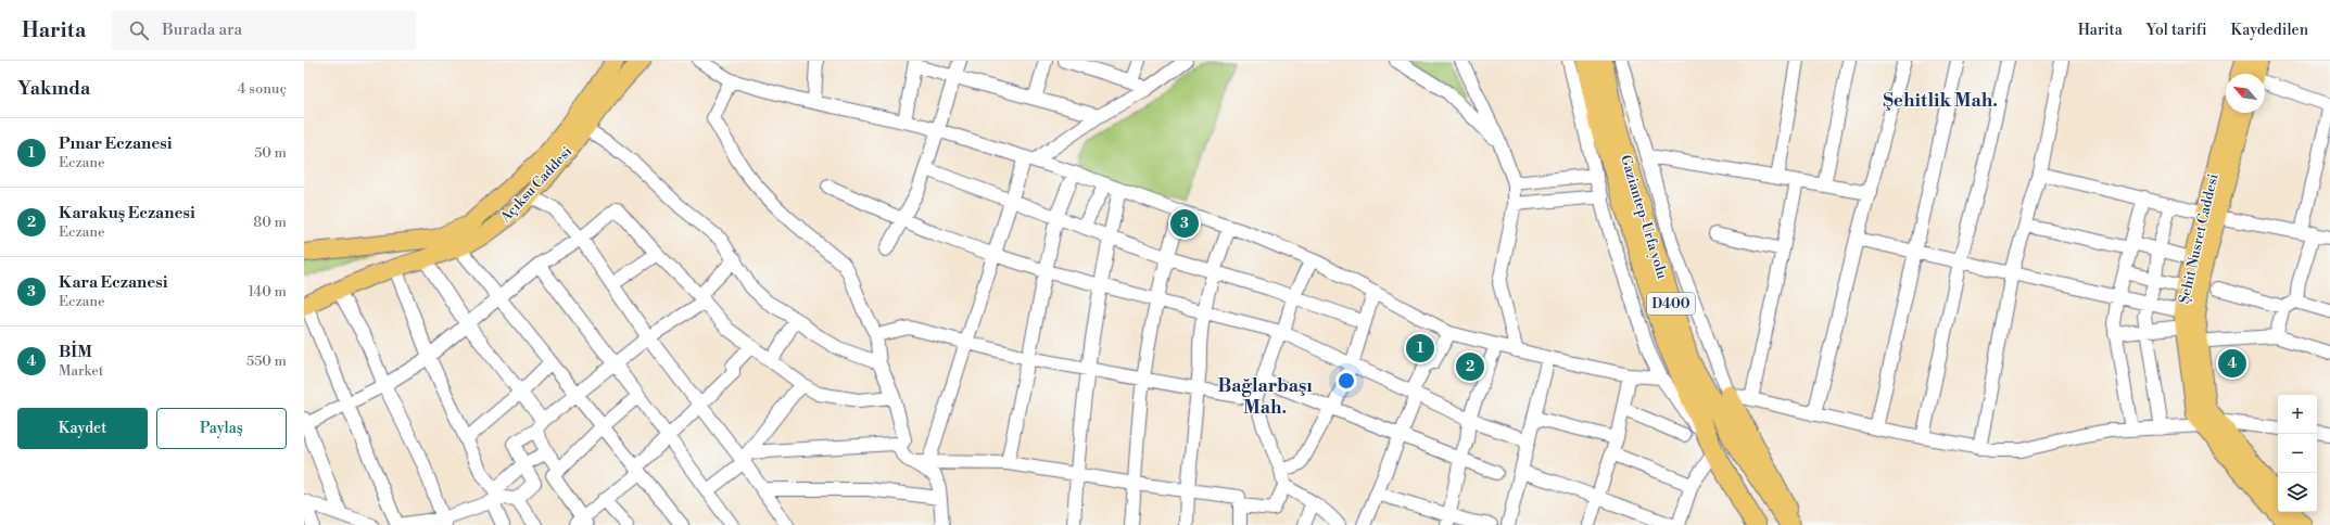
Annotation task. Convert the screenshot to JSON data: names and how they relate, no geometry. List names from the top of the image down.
{
  "streets": {
    "highway": ["Gaziantep-Urfa yolu", "D400"],
    "main road": ["Açıksu Caddesi", "Şehit Nusret Caddesi"]
  },
  "districts": ["Şehitlik Mah.", "Bağlarbaşı Mah."],
  "north": "top left",
  "page": {
    "header": "Harita",
    "search": "Burada ara",
    "nav": ["Harita", "Yol tarifi", "Kaydedilen"],
    "heading": ["Yakında", "4 sonuç"],
    "list": [
      {
        "mark": "1",
        "name": "Pınar Eczanesi",
        "note": "Eczane",
        "value": "50 m"
      },
      {
        "mark": "2",
        "name": "Karakuş Eczanesi",
        "note": "Eczane",
        "value": "80 m"
      },
      {
        "mark": "3",
        "name": "Kara Eczanesi",
        "note": "Eczane",
        "value": "140 m"
      },
      {
        "mark": "4",
        "name": "BİM",
        "note": "Market",
        "value": "550 m"
      }
    ],
    "pins": [
      "3",
      "1",
      "4",
      "2"
    ],
    "buttons": ["Kaydet", "Paylaş"],
    "map_buttons": ["+", "−"]
  }
}
